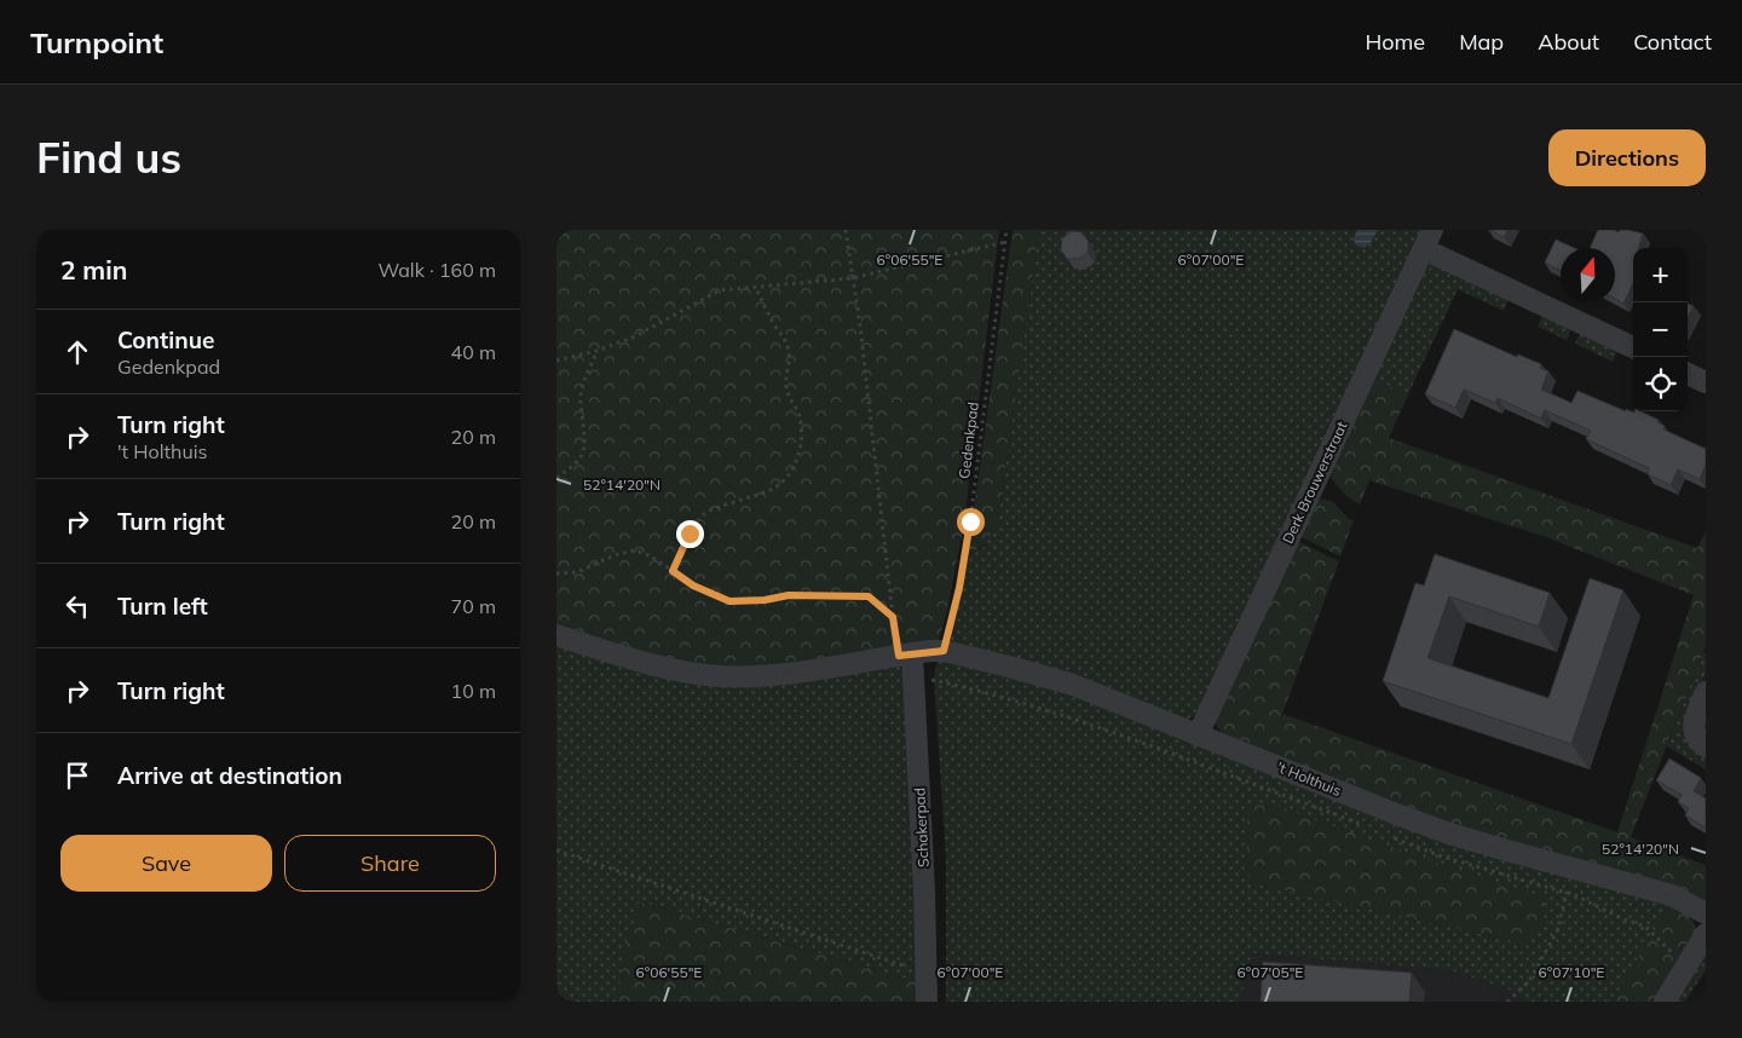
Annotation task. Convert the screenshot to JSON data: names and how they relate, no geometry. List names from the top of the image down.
{
  "streets": {
    "street": ["Derk Brouwerstraat", "'t Holthuis", "Schakerpad"],
    "path": ["Gedenkpad"]
  },
  "crossings": [
    ["Gedenkpad", "'t Holthuis"],
    ["Derk Brouwerstraat", "'t Holthuis"],
    ["'t Holthuis", "Schakerpad"]
  ],
  "north": "top",
  "page": {
    "header": "Turnpoint",
    "nav": [
      "Home",
      "Map",
      "About",
      "Contact"
    ],
    "buttons": [
      "Directions",
      ["Save", "Share"]
    ],
    "title": "Find us",
    "heading": ["2 min", "Walk · 160 m"],
    "map_buttons": ["+", "−"],
    "list": [
      ["Continue", "Gedenkpad", "40 m"],
      ["Turn right", "'t Holthuis", "20 m"],
      ["Turn right", "20 m"],
      ["Turn left", "70 m"],
      ["Turn right", "10 m"],
      "Arrive at destination"
    ]
  },
  "coordinates": [
    "6°06'55\"E",
    "6°07'00\"E",
    "52°14'20\"N",
    "6°07'05\"E",
    "6°07'10\"E"
  ]
}
